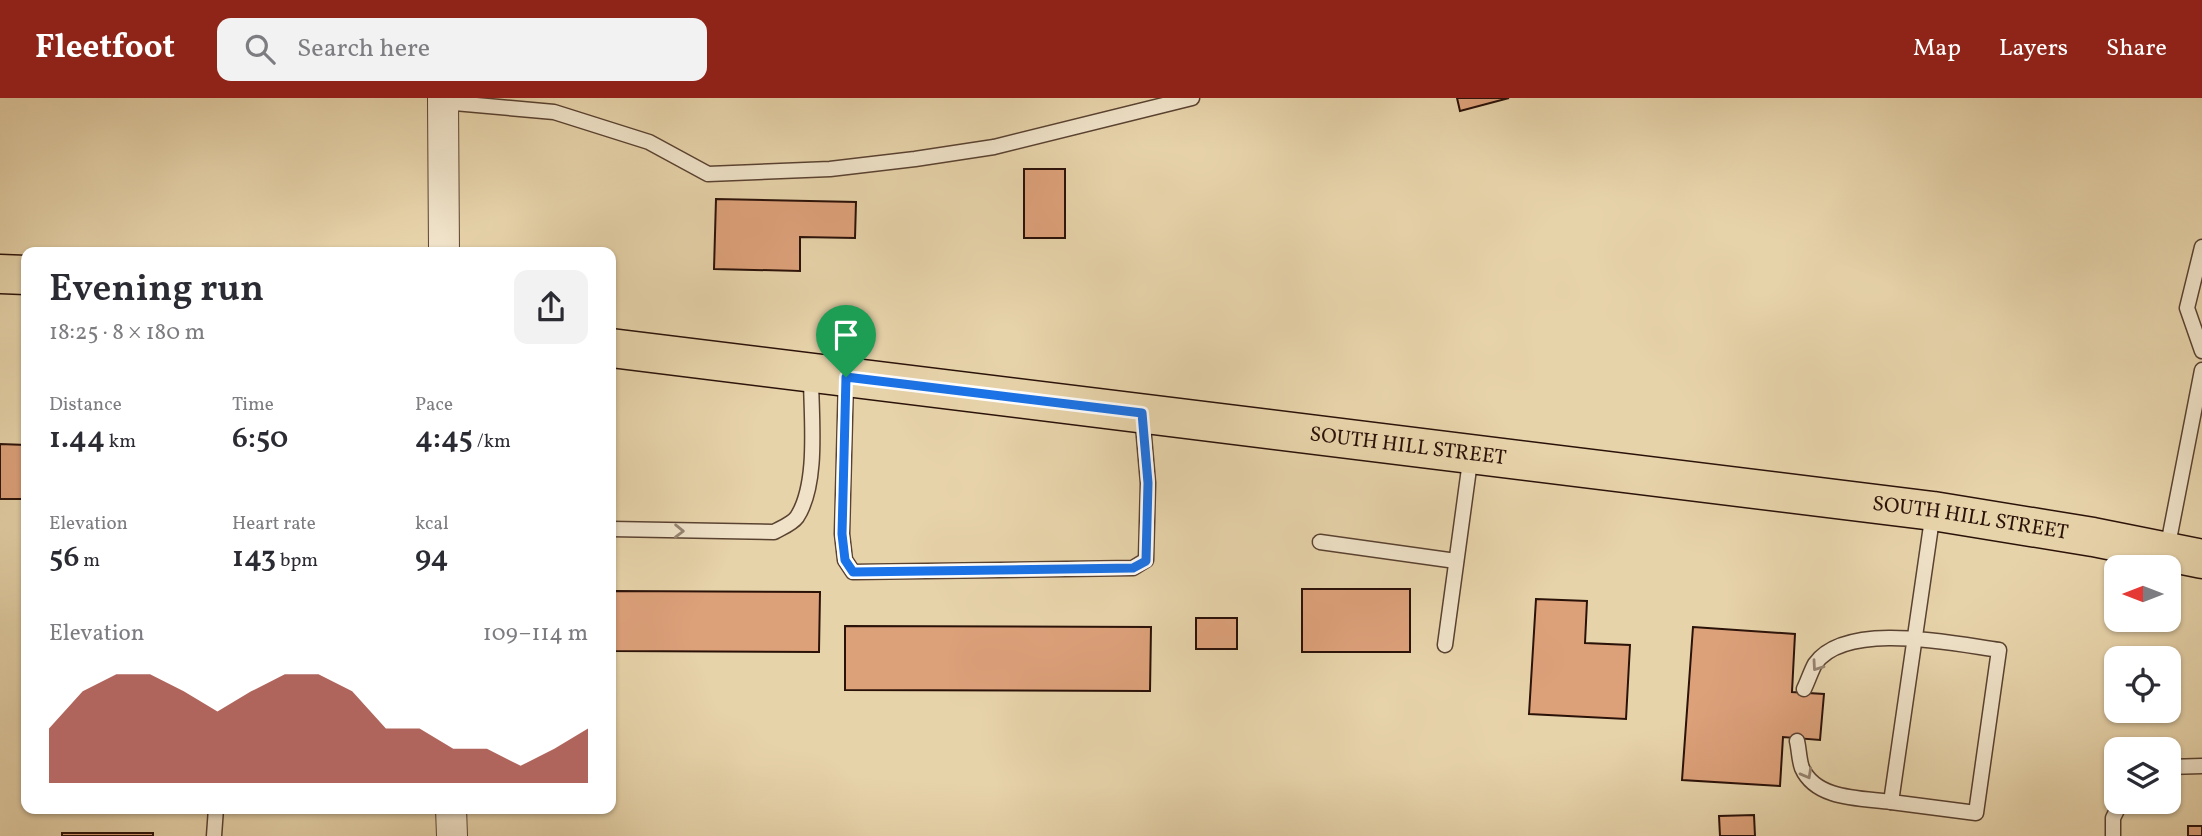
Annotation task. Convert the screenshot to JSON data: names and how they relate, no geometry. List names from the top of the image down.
{
  "streets": {
    "main road": ["SOUTH HILL STREET"]
  },
  "north": "left",
  "page": {
    "header": "Fleetfoot",
    "search": "Search here",
    "nav": ["Map", "Layers", "Share"],
    "heading": ["Evening run", "18:25 · 8 × 180 m"],
    "stats": [
      ["Distance", "1.44 km"],
      ["Time", "6:50"],
      ["Pace", "4:45 /km"],
      ["Elevation", "56 m"],
      ["Heart rate", "143 bpm"],
      ["kcal", "94"]
    ],
    "chart": ["Elevation", "109–114 m"]
  }
}
